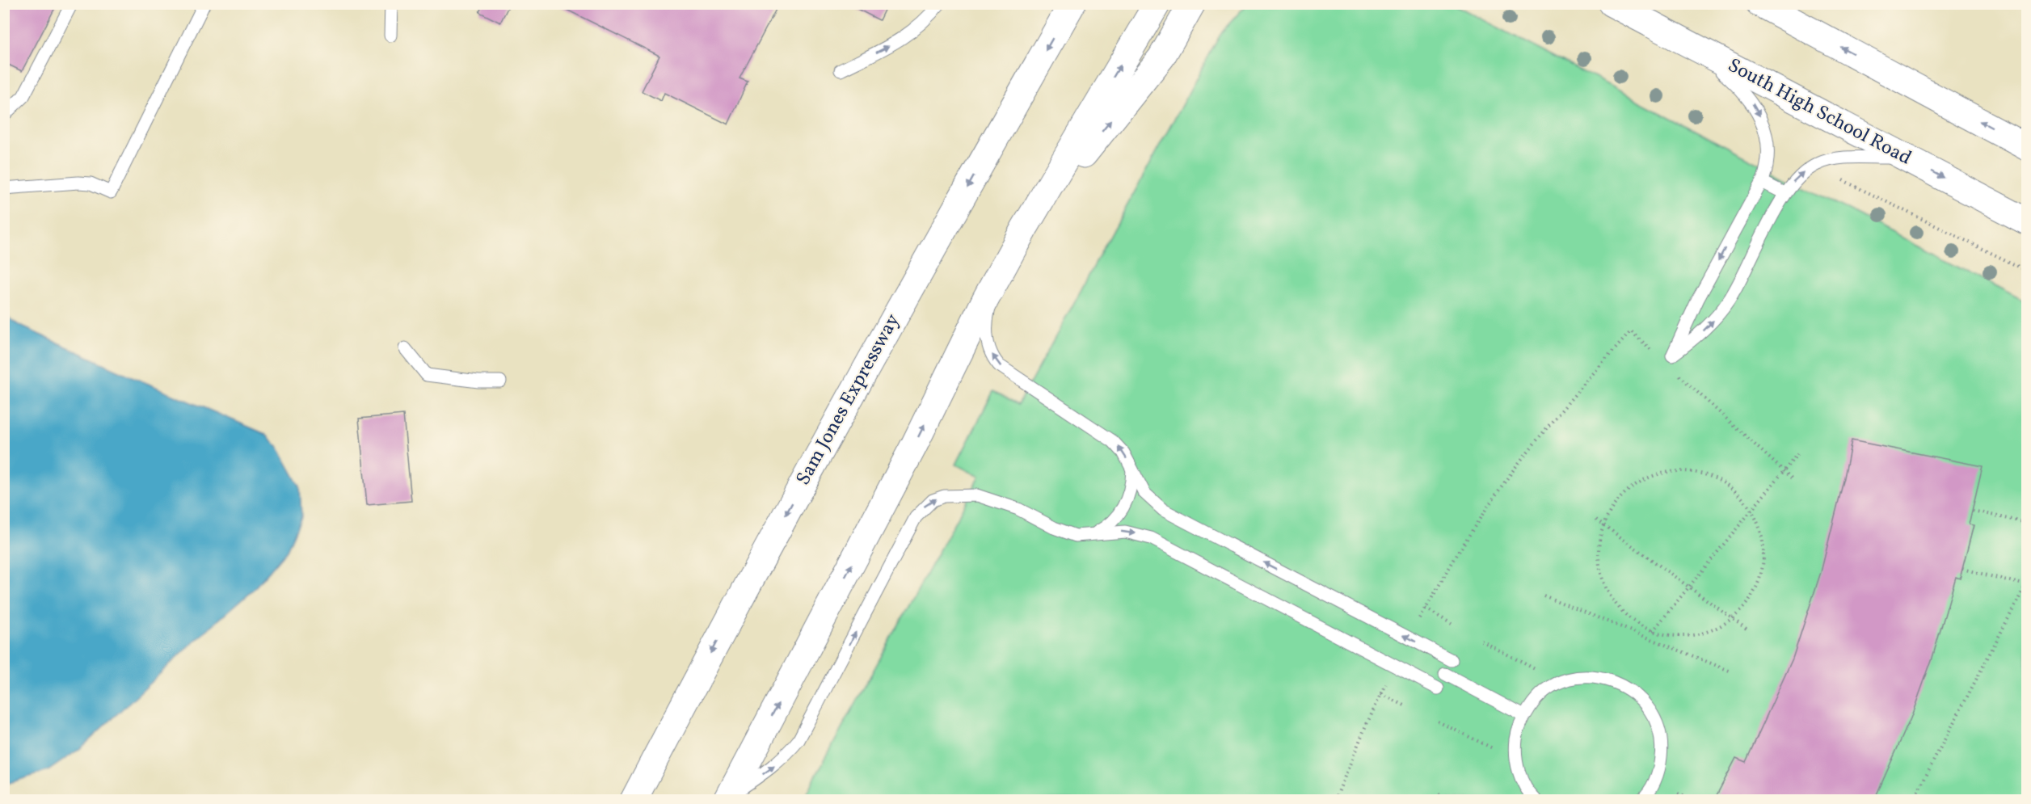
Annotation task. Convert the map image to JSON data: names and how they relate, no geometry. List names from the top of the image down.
{
  "streets": {
    "street": ["South High School Road", "Sam Jones Expressway"]
  }
}
